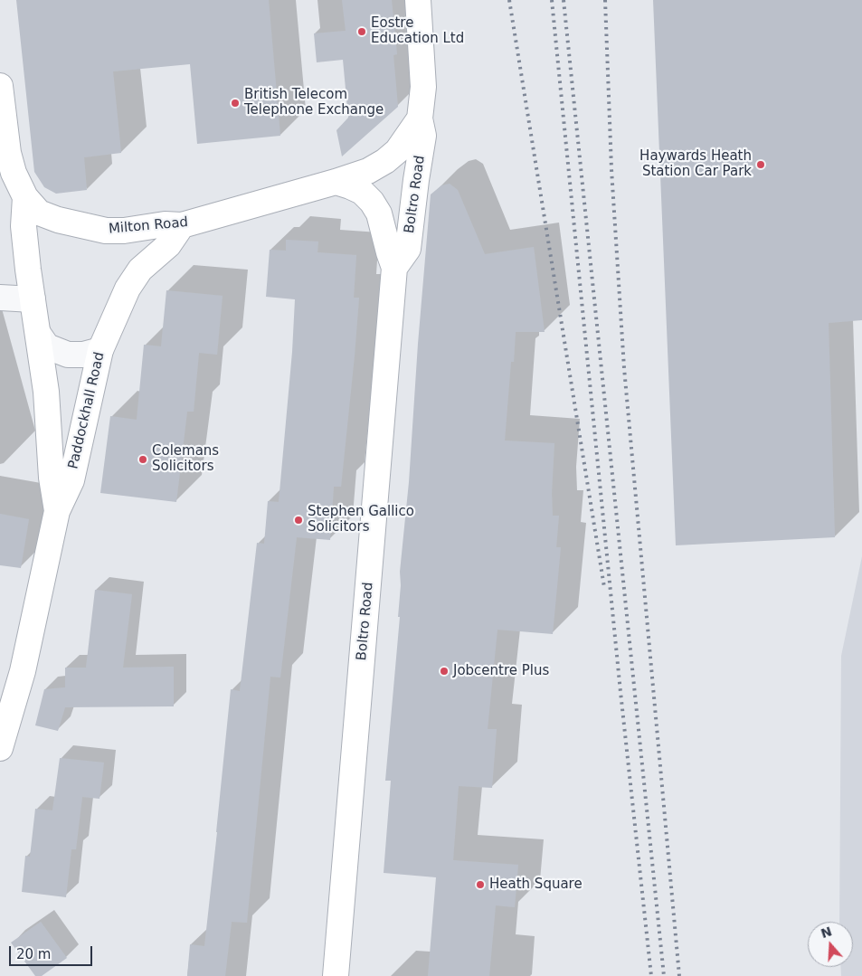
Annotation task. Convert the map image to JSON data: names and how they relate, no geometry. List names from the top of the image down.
{
  "streets": {
    "street": ["Boltro Road", "Milton Road", "Paddockhall Road"]
  },
  "crossings": [
    ["Boltro Road", "Milton Road"],
    ["Milton Road", "Paddockhall Road"]
  ],
  "places": [
    "Eostre Education Ltd",
    "British Telecom Telephone Exchange",
    "Haywards Heath Station Car Park",
    "Colemans Solicitors",
    "Stephen Gallico Solicitors",
    "Jobcentre Plus",
    "Heath Square"
  ],
  "scale_bar": "20 m",
  "north": "top"
}
